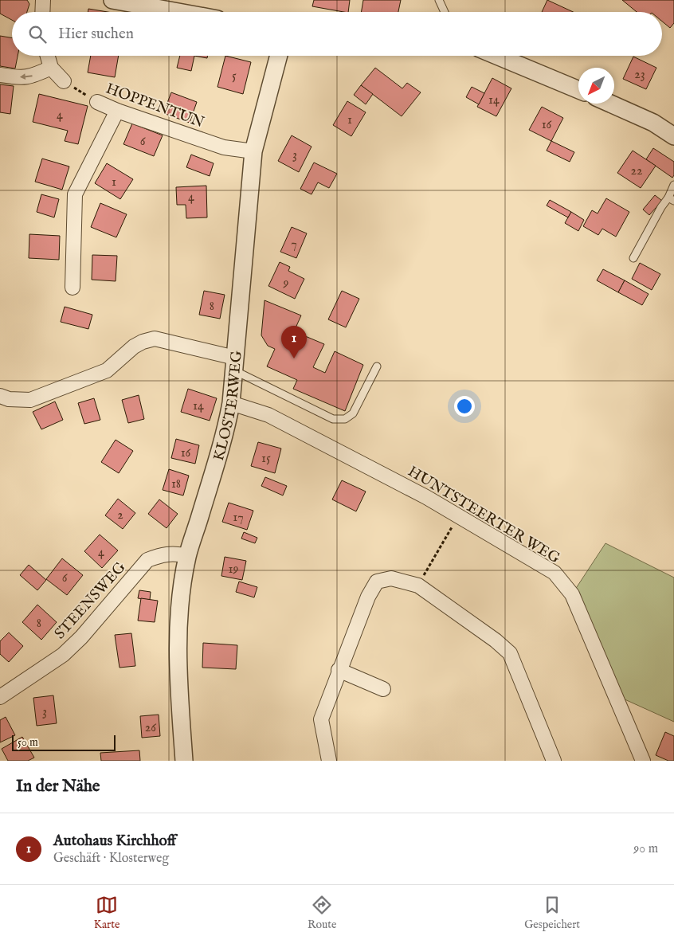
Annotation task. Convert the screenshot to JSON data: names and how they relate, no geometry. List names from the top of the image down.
{
  "streets": {
    "street": [
      "HOPPENTUN",
      "KLOSTERWEG",
      "HUNTSTEERTER WEG",
      "STEENSWEG"
    ]
  },
  "crossings": [
    ["HOPPENTUN", "KLOSTERWEG"],
    ["KLOSTERWEG", "HUNTSTEERTER WEG"],
    ["KLOSTERWEG", "STEENSWEG"]
  ],
  "house_numbers": [
    "23",
    "5",
    "14",
    "4",
    "1",
    "16",
    "6",
    "3",
    "22",
    "1",
    "4",
    "7",
    "9",
    "8",
    "14",
    "16",
    "15",
    "18",
    "2",
    "17",
    "4",
    "19",
    "6",
    "8",
    "3",
    "26"
  ],
  "scale_bar": "50 m",
  "north": "bottom left",
  "page": {
    "search": "Hier suchen",
    "pins": "1",
    "scale": "50 m",
    "heading": "In der Nähe",
    "list": [
      {
        "mark": "1",
        "name": "Autohaus Kirchhoff",
        "note": "Geschäft · Klosterweg",
        "value": "90 m"
      }
    ],
    "nav": ["Karte", "Route", "Gespeichert"]
  }
}
